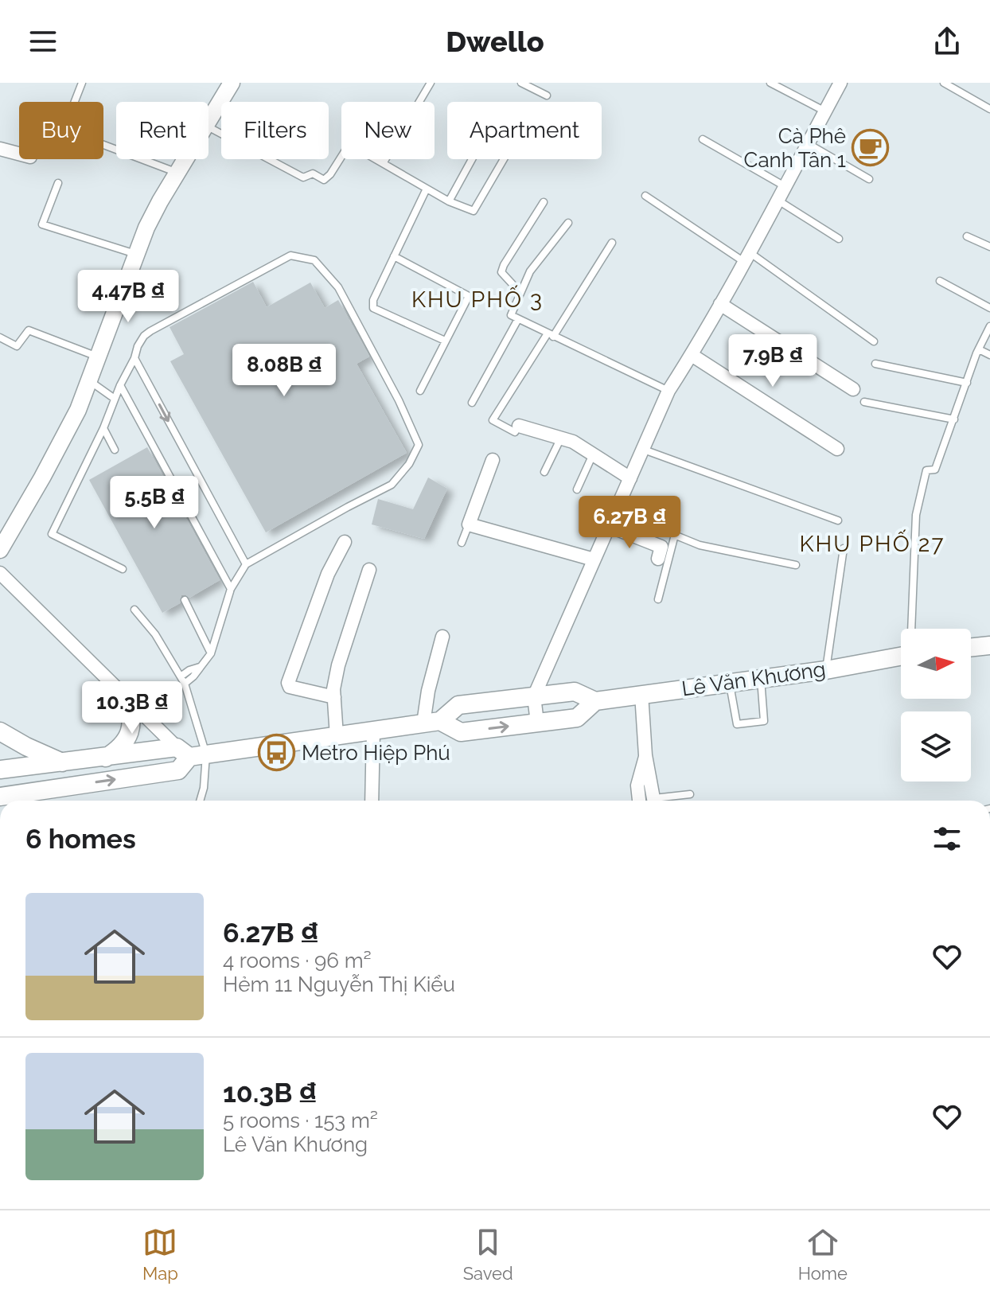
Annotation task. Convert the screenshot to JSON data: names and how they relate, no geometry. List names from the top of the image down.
{
  "streets": {
    "main road": ["Lê Văn Khương"]
  },
  "districts": ["KHU PHỐ 3", "KHU PHỐ 27"],
  "places": {
    "cafe": ["Cà Phê Canh Tân 1"],
    "bus stop": ["Metro Hiệp Phú"]
  },
  "north": "right",
  "page": {
    "header": "Dwello",
    "chip": [
      "Buy",
      "Rent",
      "Filters",
      "New",
      "Apartment"
    ],
    "price": [
      "4.47B ₫",
      "7.9B ₫",
      "8.08B ₫",
      "5.5B ₫",
      "6.27B ₫",
      "10.3B ₫"
    ],
    "heading": "6 homes",
    "list": [
      {
        "name": "6.27B ₫",
        "note": "4 rooms · 96 m² · Hẻm 11 Nguyễn Thị Kiểu"
      },
      {
        "name": "10.3B ₫",
        "note": "5 rooms · 153 m² · Lê Văn Khương"
      }
    ],
    "tabs": ["Map", "Saved", "Home"]
  }
}
